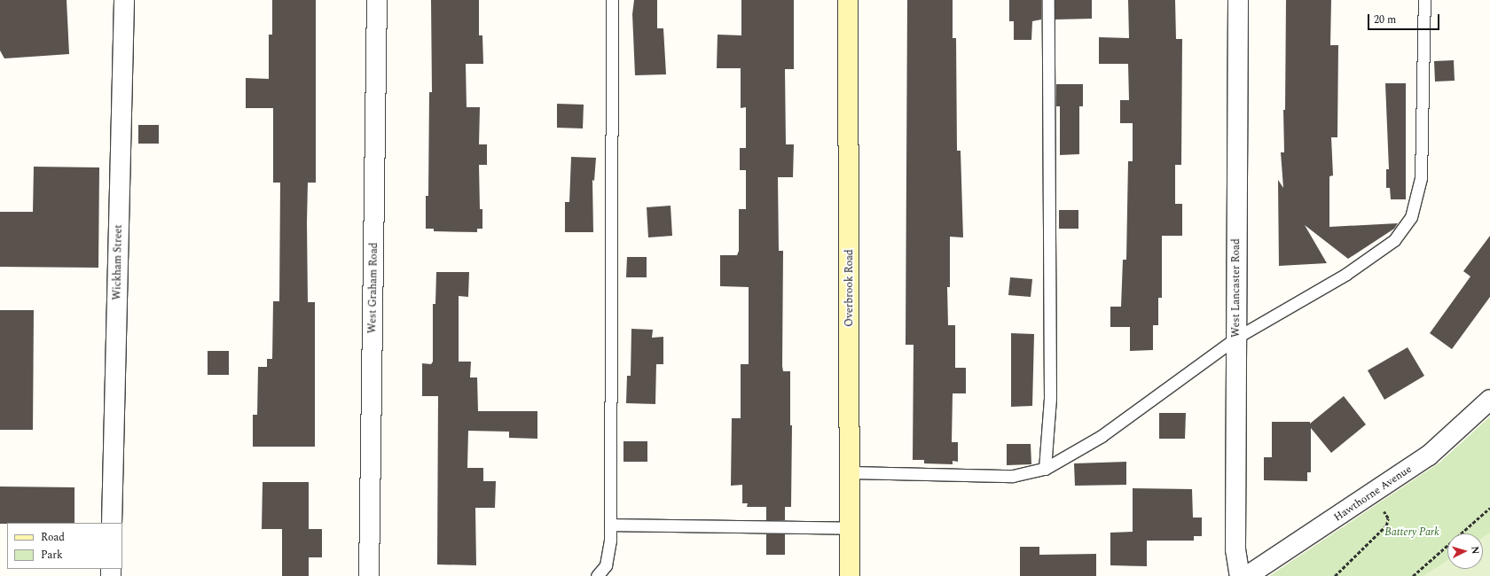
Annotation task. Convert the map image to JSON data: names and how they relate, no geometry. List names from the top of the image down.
{
  "streets": {
    "street": [
      "Wickham Street",
      "West Graham Road",
      "Overbrook Road",
      "West Lancaster Road",
      "Hawthorne Avenue"
    ]
  },
  "parks": ["Battery Park"],
  "legend": ["Road", "Park"],
  "scale_bar": "20 m",
  "north": "right"
}
